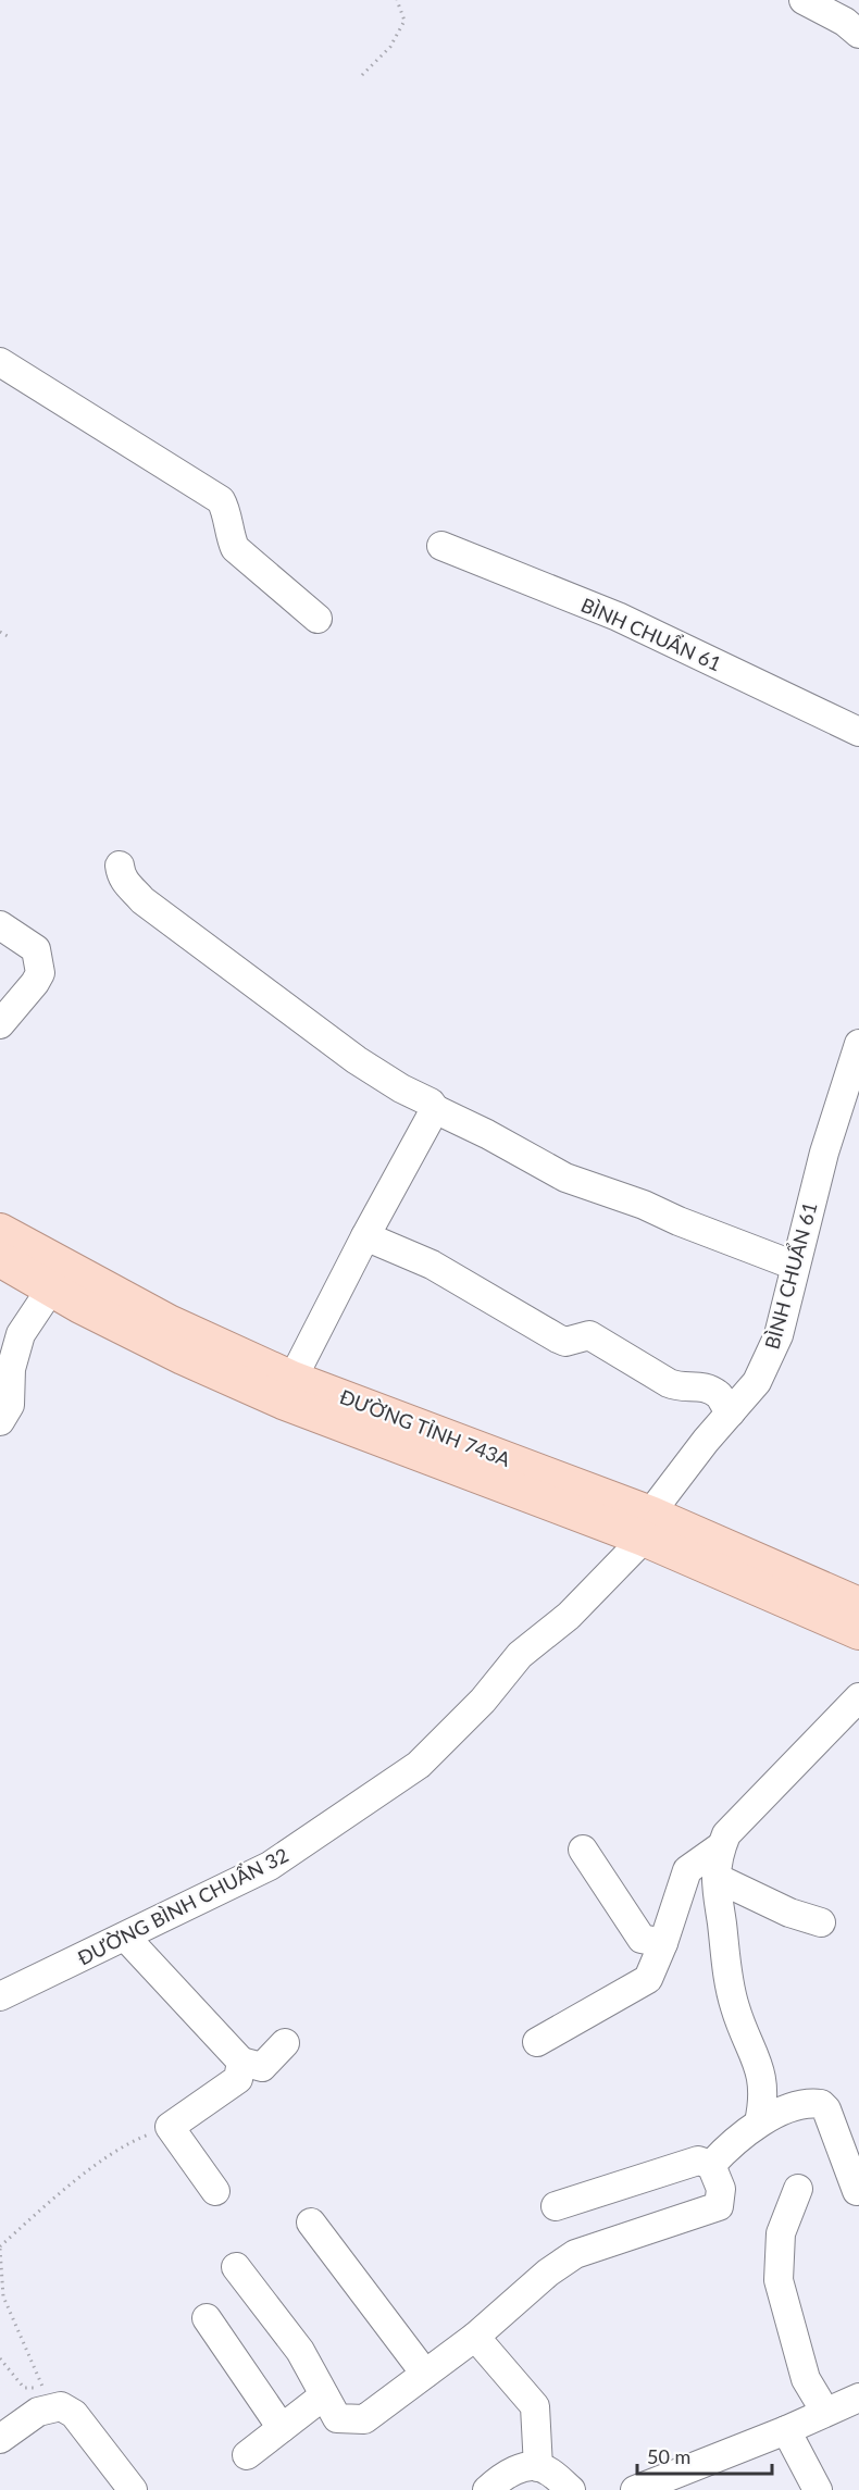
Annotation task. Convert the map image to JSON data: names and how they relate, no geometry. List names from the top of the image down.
{
  "streets": {
    "main road": ["ĐƯỜNG TỈNH 743A"],
    "street": ["BÌNH CHUẨN 61", "ĐƯỜNG BÌNH CHUẨN 32"]
  },
  "crossings": [
    ["BÌNH CHUẨN 61", "ĐƯỜNG TỈNH 743A"],
    ["BÌNH CHUẨN 61", "ĐƯỜNG BÌNH CHUẨN 32"],
    ["ĐƯỜNG TỈNH 743A", "ĐƯỜNG BÌNH CHUẨN 32"]
  ],
  "scale_bar": "50 m"
}
